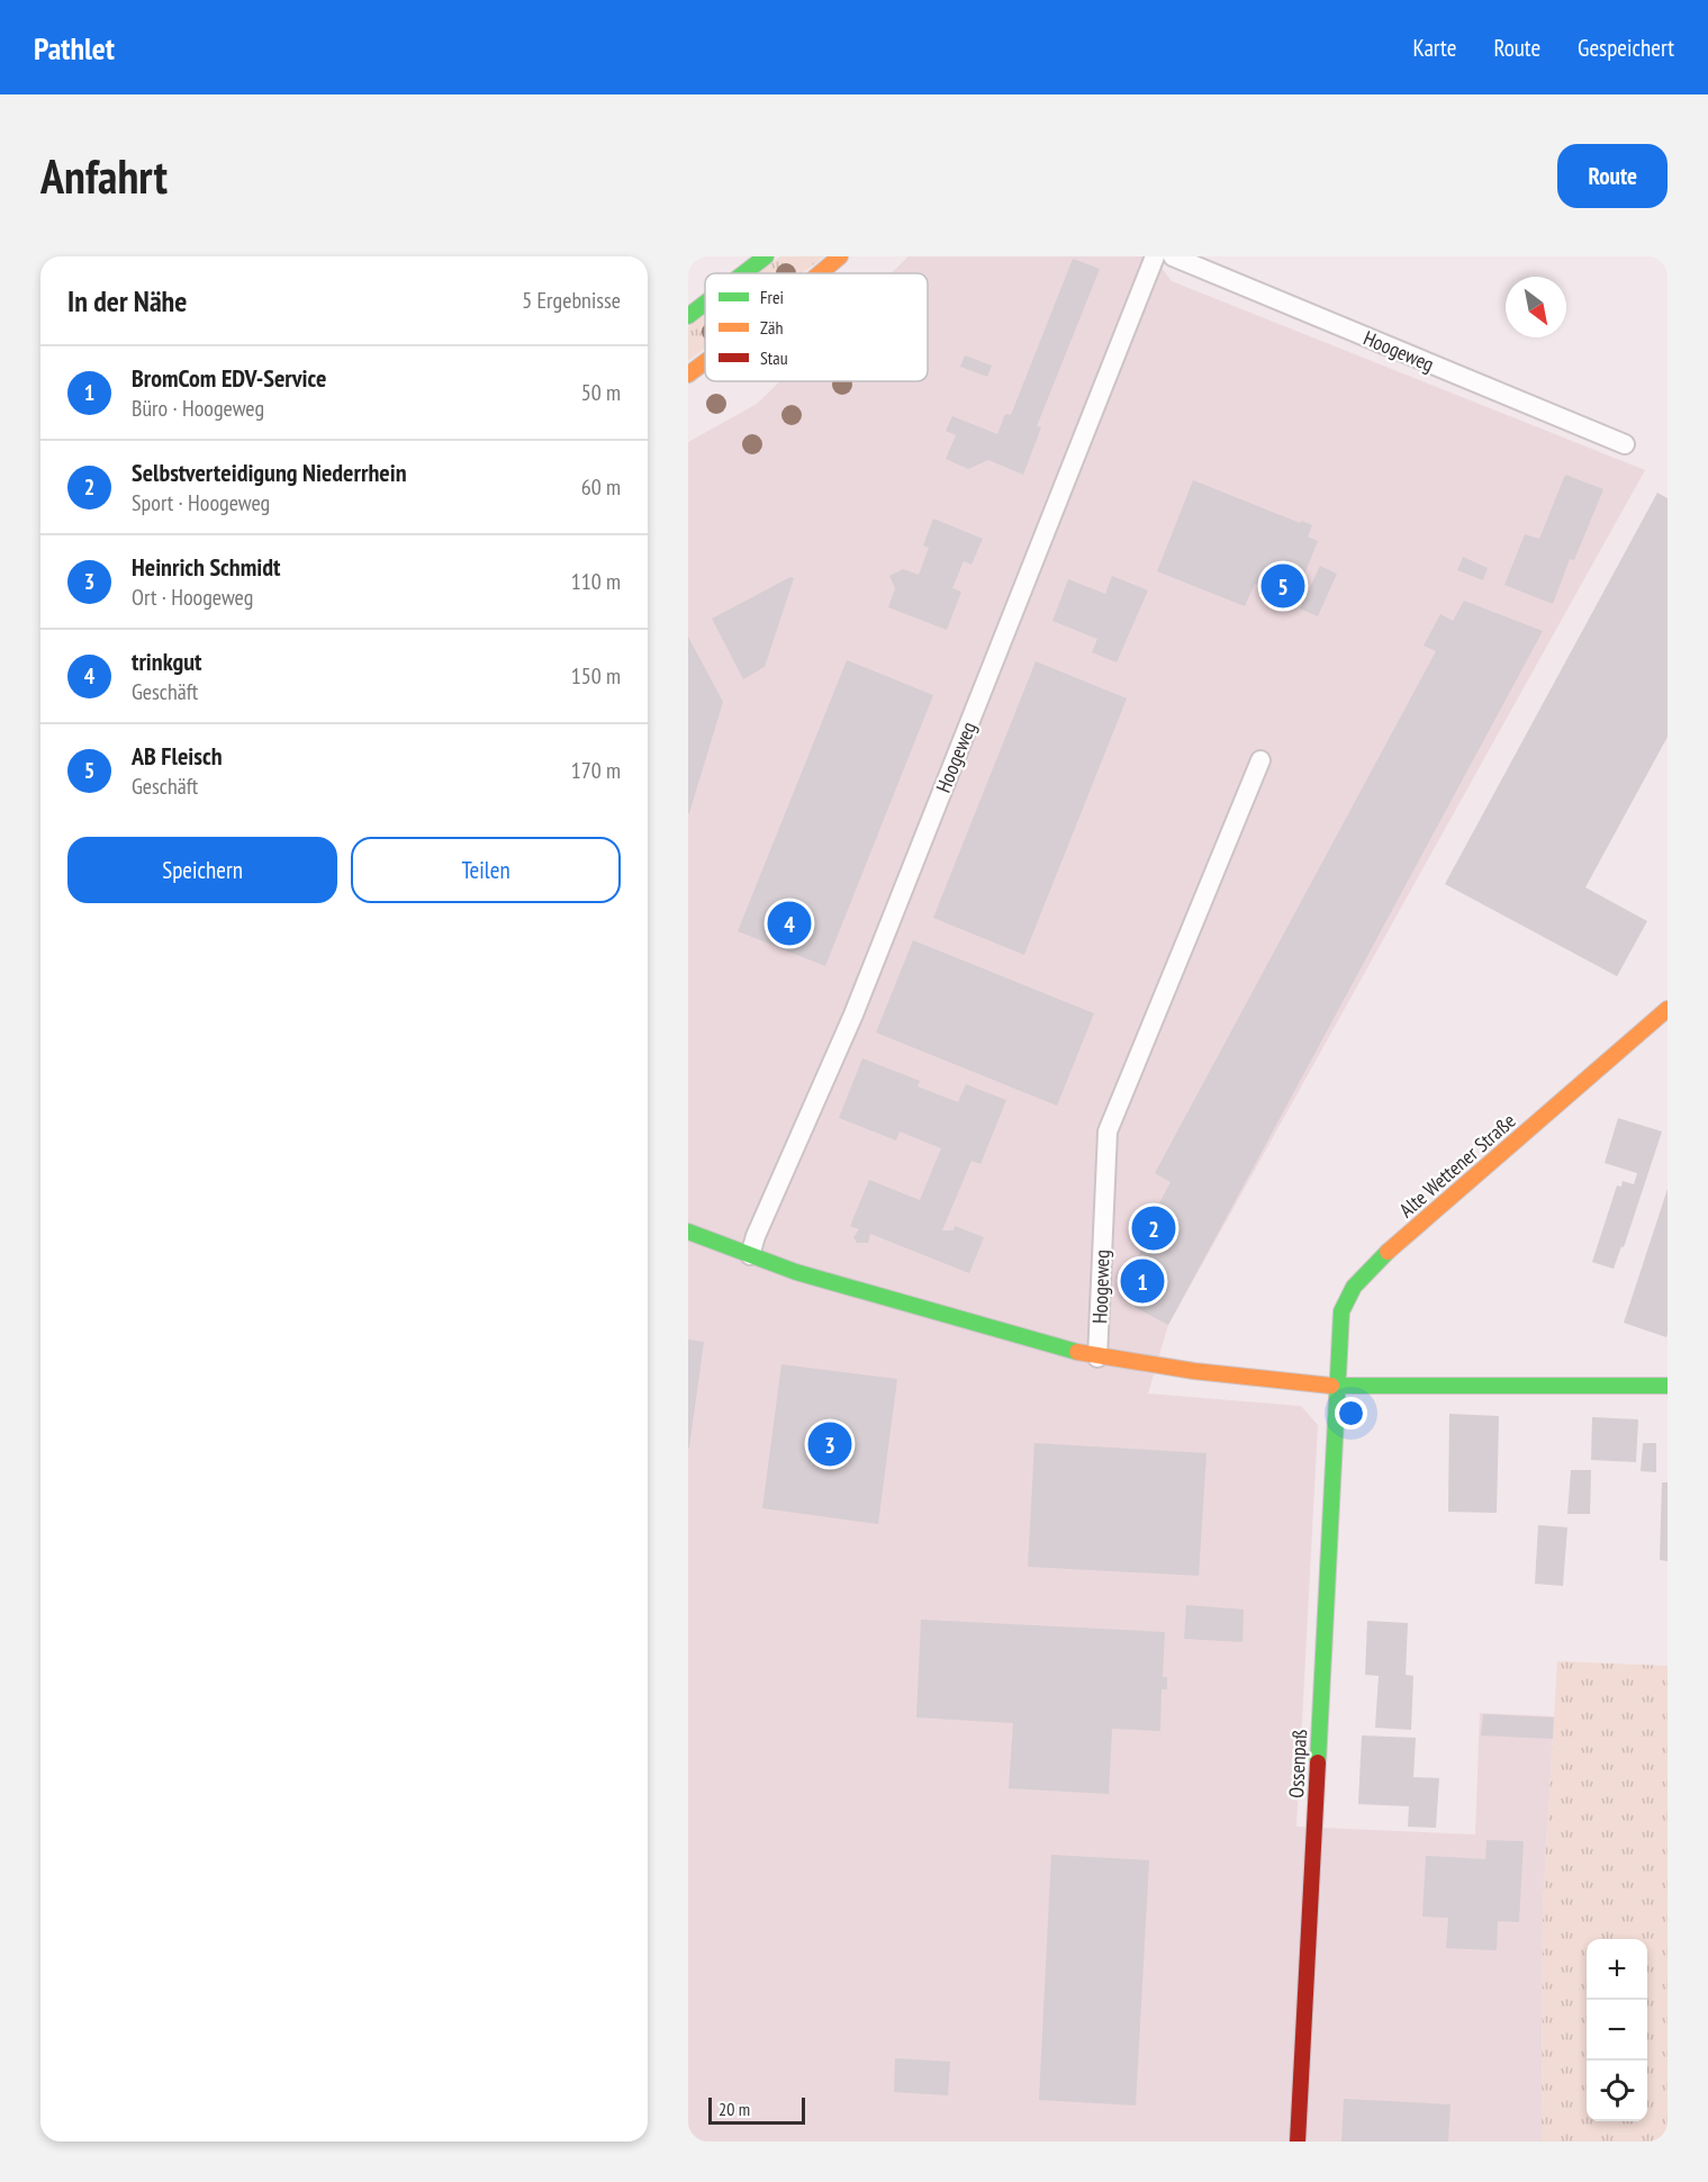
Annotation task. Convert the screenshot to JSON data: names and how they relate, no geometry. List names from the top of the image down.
{
  "streets": {
    "street": ["Hoogeweg", "Alte Wettener Straße", "Ossenpaß"]
  },
  "crossings": [
    ["Hoogeweg", "Alte Wettener Straße"],
    ["Hoogeweg", "Ossenpaß"],
    ["Alte Wettener Straße", "Ossenpaß"]
  ],
  "legend": ["Frei", "Zäh", "Stau"],
  "scale_bar": "20 m",
  "north": "bottom right",
  "page": {
    "header": "Pathlet",
    "nav": ["Karte", "Route", "Gespeichert"],
    "buttons": [
      "Route",
      ["Speichern", "Teilen"]
    ],
    "title": "Anfahrt",
    "heading": ["In der Nähe", "5 Ergebnisse"],
    "list": [
      {
        "mark": "1",
        "name": "BromCom EDV-Service",
        "note": "Büro · Hoogeweg",
        "value": "50 m"
      },
      {
        "mark": "2",
        "name": "Selbstverteidigung Niederrhein",
        "note": "Sport · Hoogeweg",
        "value": "60 m"
      },
      {
        "mark": "3",
        "name": "Heinrich Schmidt",
        "note": "Ort · Hoogeweg",
        "value": "110 m"
      },
      {
        "mark": "4",
        "name": "trinkgut",
        "note": "Geschäft",
        "value": "150 m"
      },
      {
        "mark": "5",
        "name": "AB Fleisch",
        "note": "Geschäft",
        "value": "170 m"
      }
    ],
    "pins": [
      "5",
      "4",
      "2",
      "1",
      "3"
    ],
    "map_buttons": ["+", "−"],
    "scale": "20 m"
  }
}
